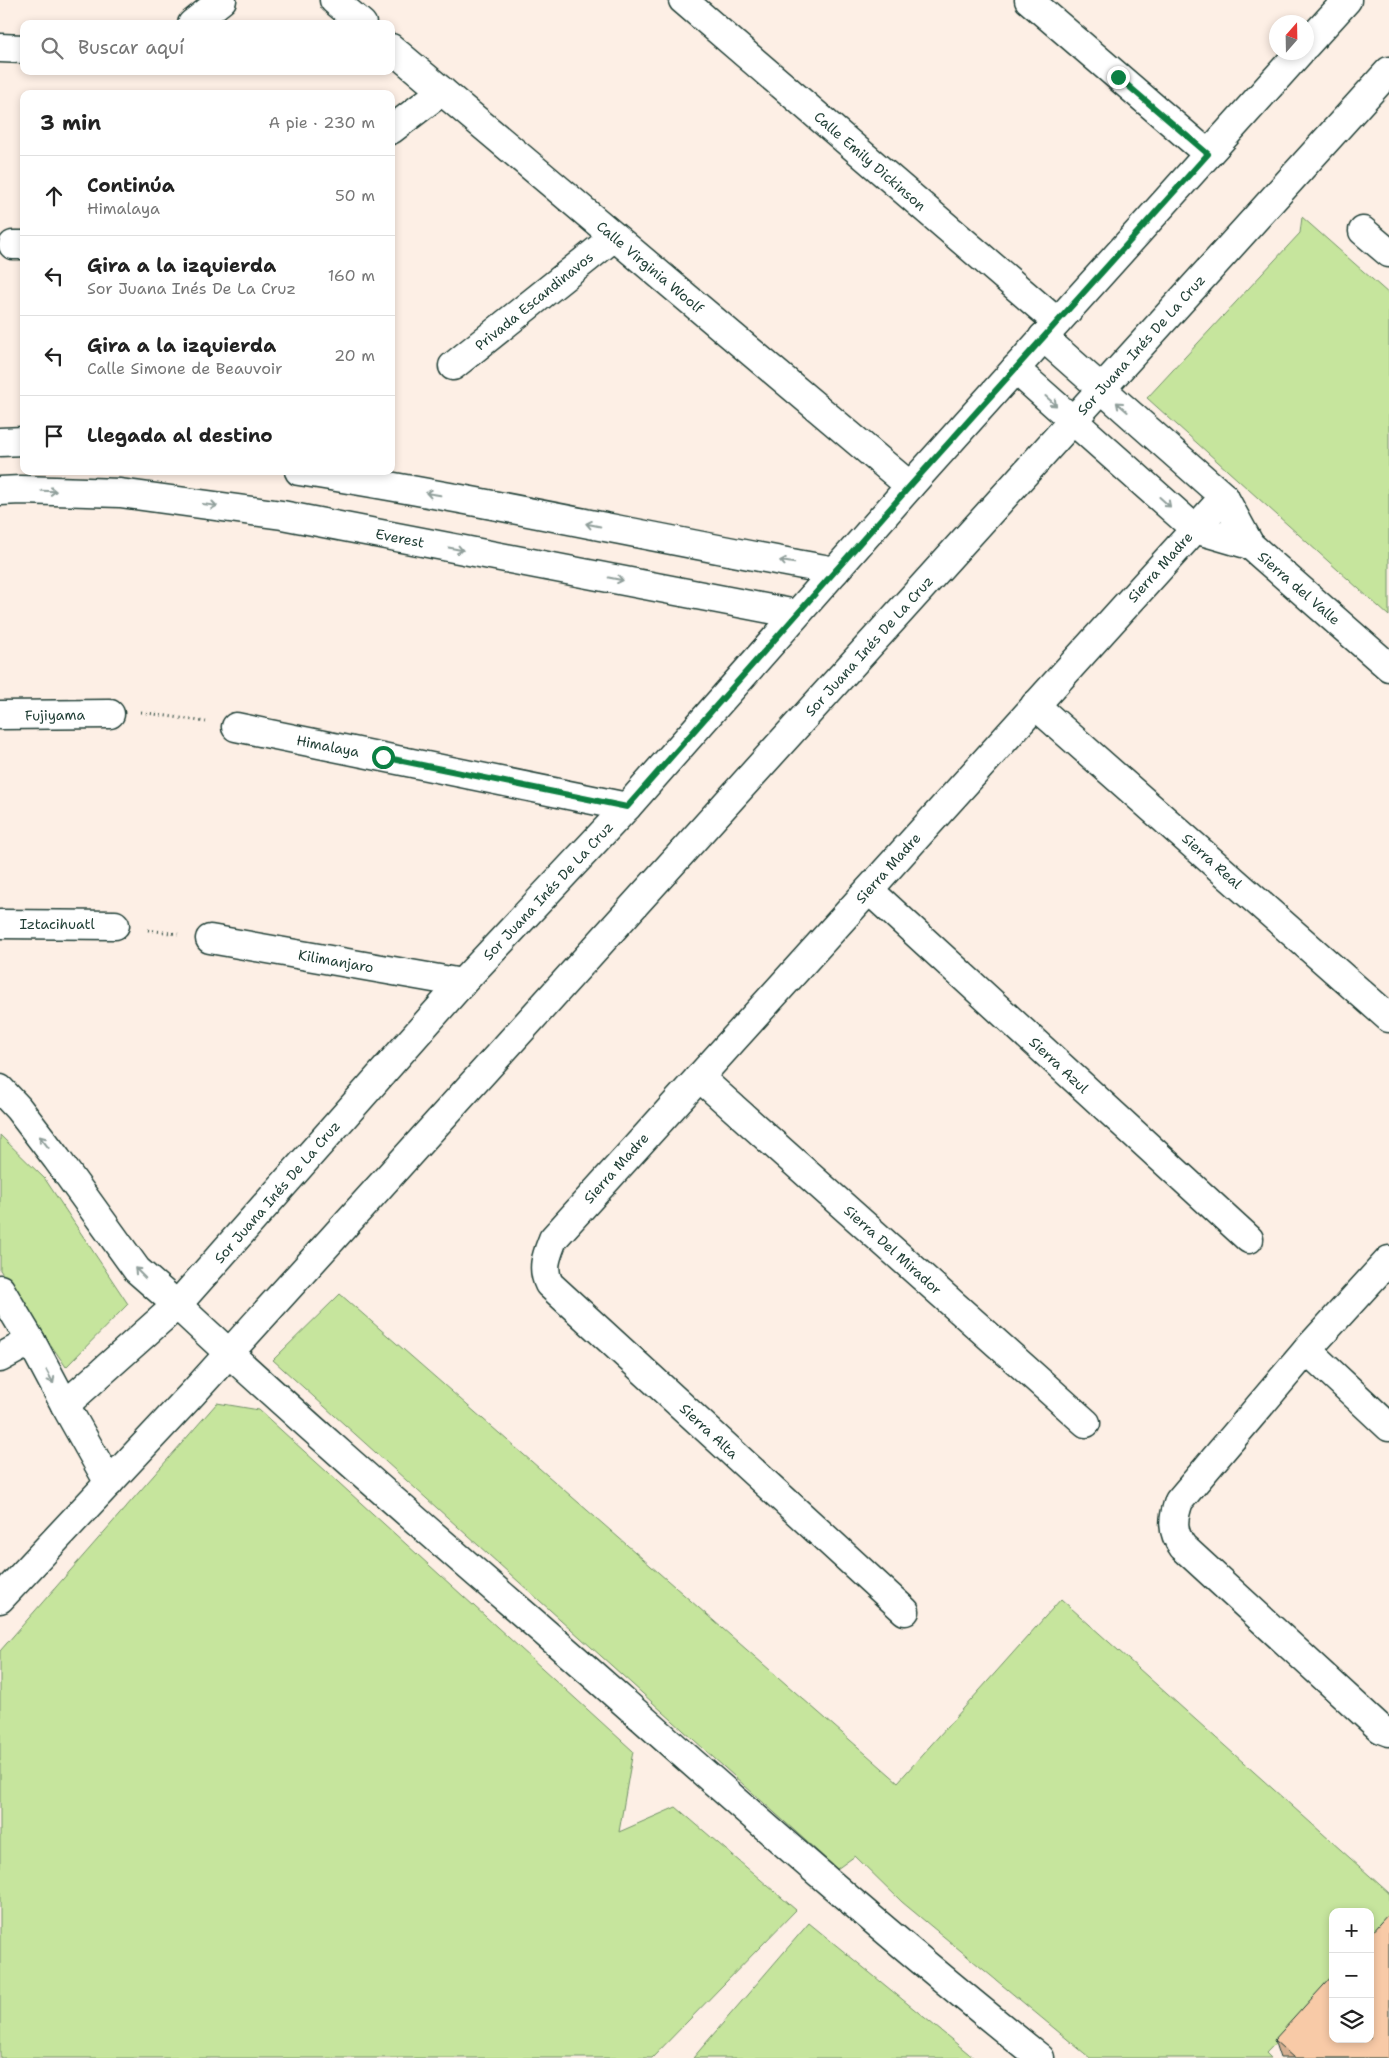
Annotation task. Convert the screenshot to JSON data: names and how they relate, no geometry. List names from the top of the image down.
{
  "streets": {
    "street": [
      "Calle Emily Dickinson",
      "Calle Virginia Woolf",
      "Privada Escandinavos",
      "Sor Juana Inés De La Cruz",
      "Everest",
      "Sierra Madre",
      "Sierra del Valle",
      "Fujiyama",
      "Himalaya",
      "Sierra Real",
      "Iztacihuatl",
      "Kilimanjaro",
      "Sierra Azul",
      "Sierra Del Mirador",
      "Sierra Alta"
    ]
  },
  "crossings": [
    ["Calle Emily Dickinson", "Sor Juana Inés De La Cruz"],
    ["Calle Emily Dickinson", "Sierra Madre"],
    ["Calle Emily Dickinson", "Sierra del Valle"],
    ["Calle Virginia Woolf", "Privada Escandinavos"],
    ["Calle Virginia Woolf", "Sor Juana Inés De La Cruz"],
    ["Sor Juana Inés De La Cruz", "Everest"],
    ["Sor Juana Inés De La Cruz", "Himalaya"],
    ["Sor Juana Inés De La Cruz", "Kilimanjaro"],
    ["Sierra Madre", "Sierra del Valle"],
    ["Sierra Madre", "Sierra Real"],
    ["Sierra Madre", "Sierra Azul"],
    ["Sierra Madre", "Sierra Del Mirador"],
    ["Sierra Madre", "Sierra Alta"]
  ],
  "north": "top",
  "page": {
    "search": "Buscar aquí",
    "heading": ["3 min", "A pie · 230 m"],
    "list": [
      ["Continúa", "Himalaya", "50 m"],
      ["Gira a la izquierda", "Sor Juana Inés De La Cruz", "160 m"],
      ["Gira a la izquierda", "Calle Simone de Beauvoir", "20 m"],
      "Llegada al destino"
    ],
    "map_buttons": ["+", "−"]
  }
}
